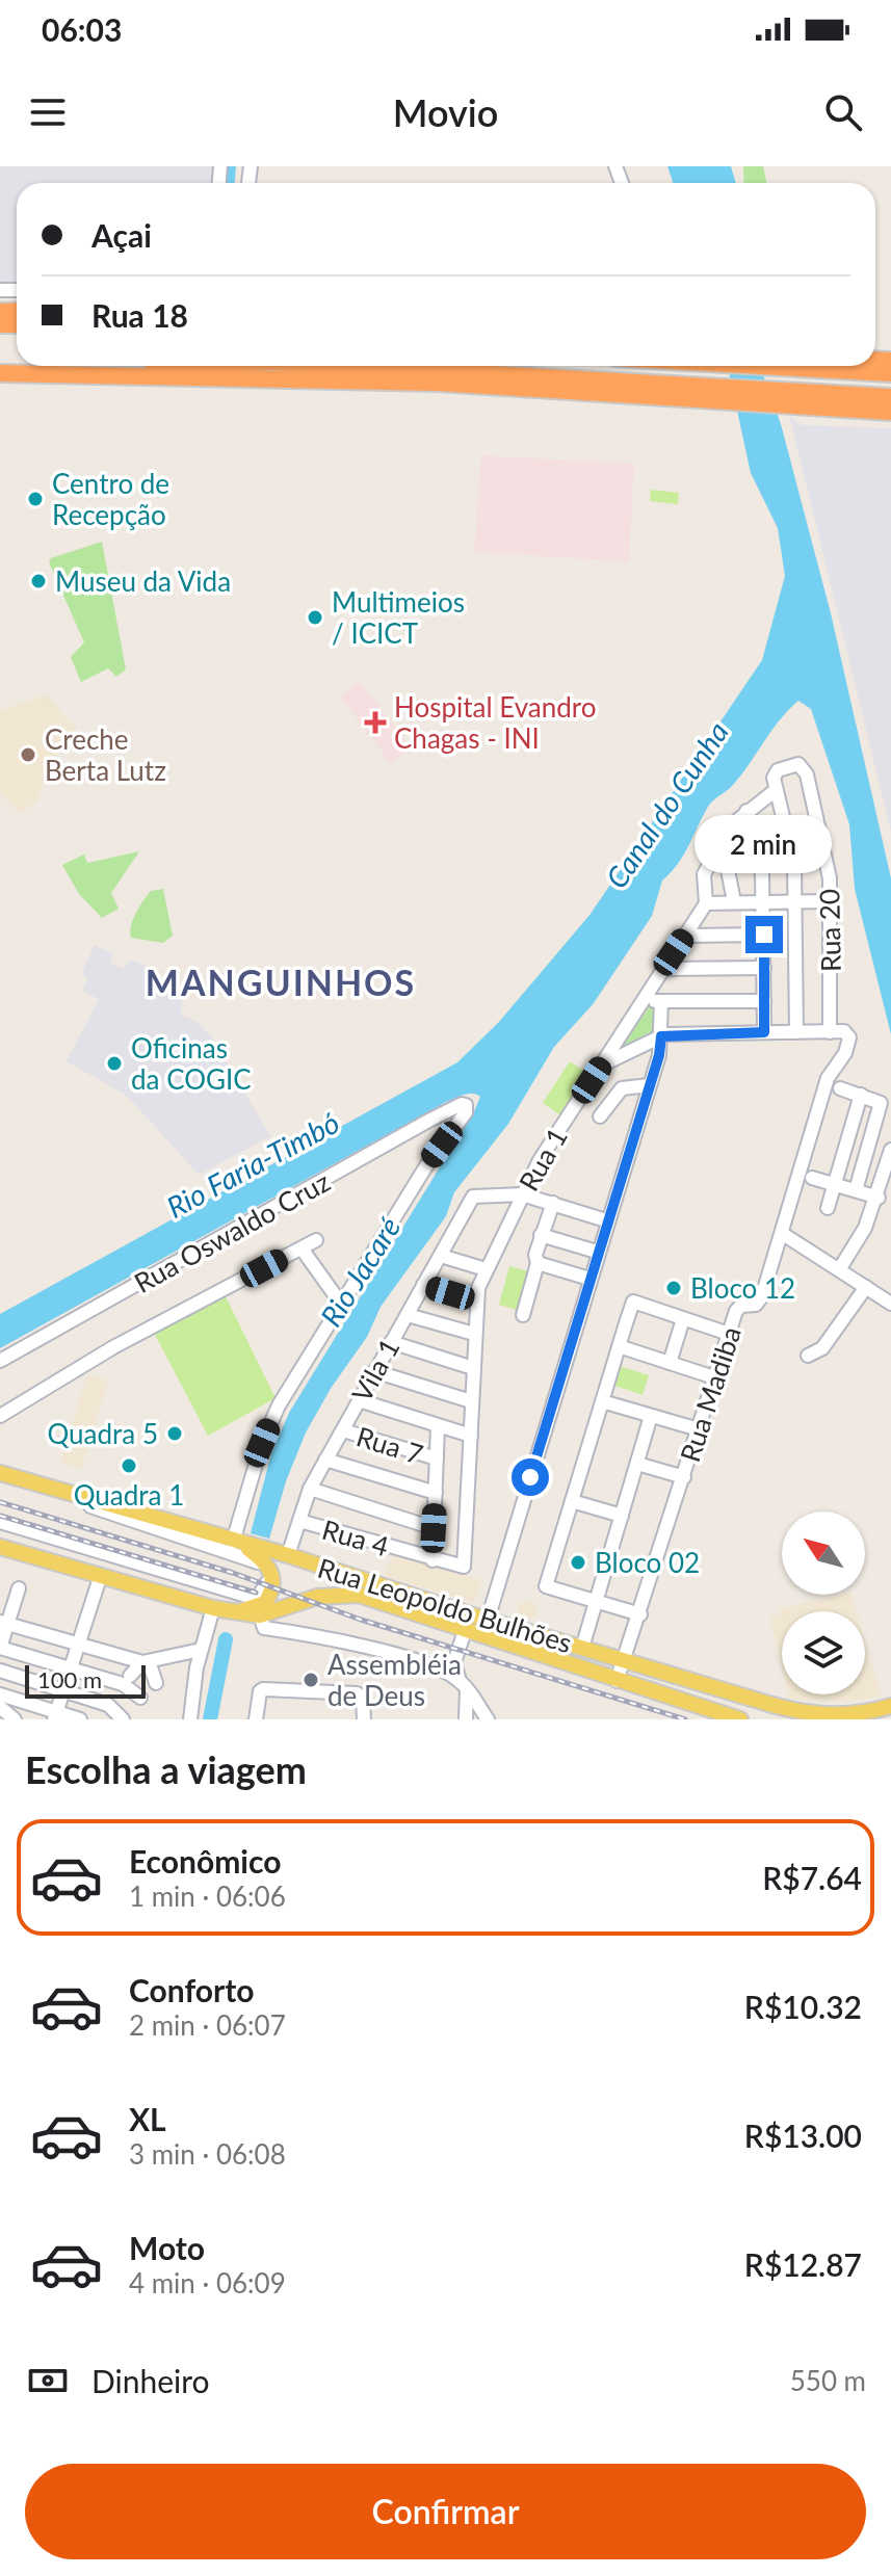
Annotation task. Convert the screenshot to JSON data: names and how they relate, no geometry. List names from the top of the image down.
{
  "streets": {
    "main road": ["Rua Leopoldo Bulhões"],
    "street": [
      "Rua 20",
      "Rua 1",
      "Rua Oswaldo Cruz",
      "Vila 1",
      "Rua Madiba",
      "Rua 7",
      "Rua 4"
    ]
  },
  "crossings": [
    ["Rua 20", "Rua Madiba"],
    ["Rua 1", "Vila 1"],
    ["Rua 1", "Rua 4"],
    ["Vila 1", "Rua 7"],
    ["Vila 1", "Rua 4"],
    ["Vila 1", "Rua Leopoldo Bulhões"],
    ["Rua Madiba", "Rua Leopoldo Bulhões"]
  ],
  "districts": ["MANGUINHOS"],
  "water": ["Canal do Cunha", "Rio Faria-Timbó", "Rio Jacaré"],
  "places": {
    "other": [
      "Centro de Recepção",
      "Museu da Vida",
      "Multimeios / ICICT",
      "Creche Berta Lutz",
      "Oficinas da COGIC",
      "Bloco 12",
      "Quadra 5",
      "Quadra 1",
      "Bloco 02",
      "Assembléia de Deus"
    ],
    "health": ["Hospital Evandro Chagas - INI"]
  },
  "scale_bar": "100 m",
  "north": "top left",
  "page": {
    "status": "06:03",
    "header": "Movio",
    "banner": ["Açai", "Rua 18"],
    "bubble": "2 min",
    "scale": "100 m",
    "heading": "Escolha a viagem",
    "list": [
      {
        "name": "Econômico",
        "note": "1 min · 06:06",
        "value": "R$7.64"
      },
      {
        "name": "Conforto",
        "note": "2 min · 06:07",
        "value": "R$10.32"
      },
      {
        "name": "XL",
        "note": "3 min · 06:08",
        "value": "R$13.00"
      },
      {
        "name": "Moto",
        "note": "4 min · 06:09",
        "value": "R$12.87"
      }
    ],
    "pay": ["Dinheiro", "550 m"],
    "buttons": "Confirmar"
  }
}
